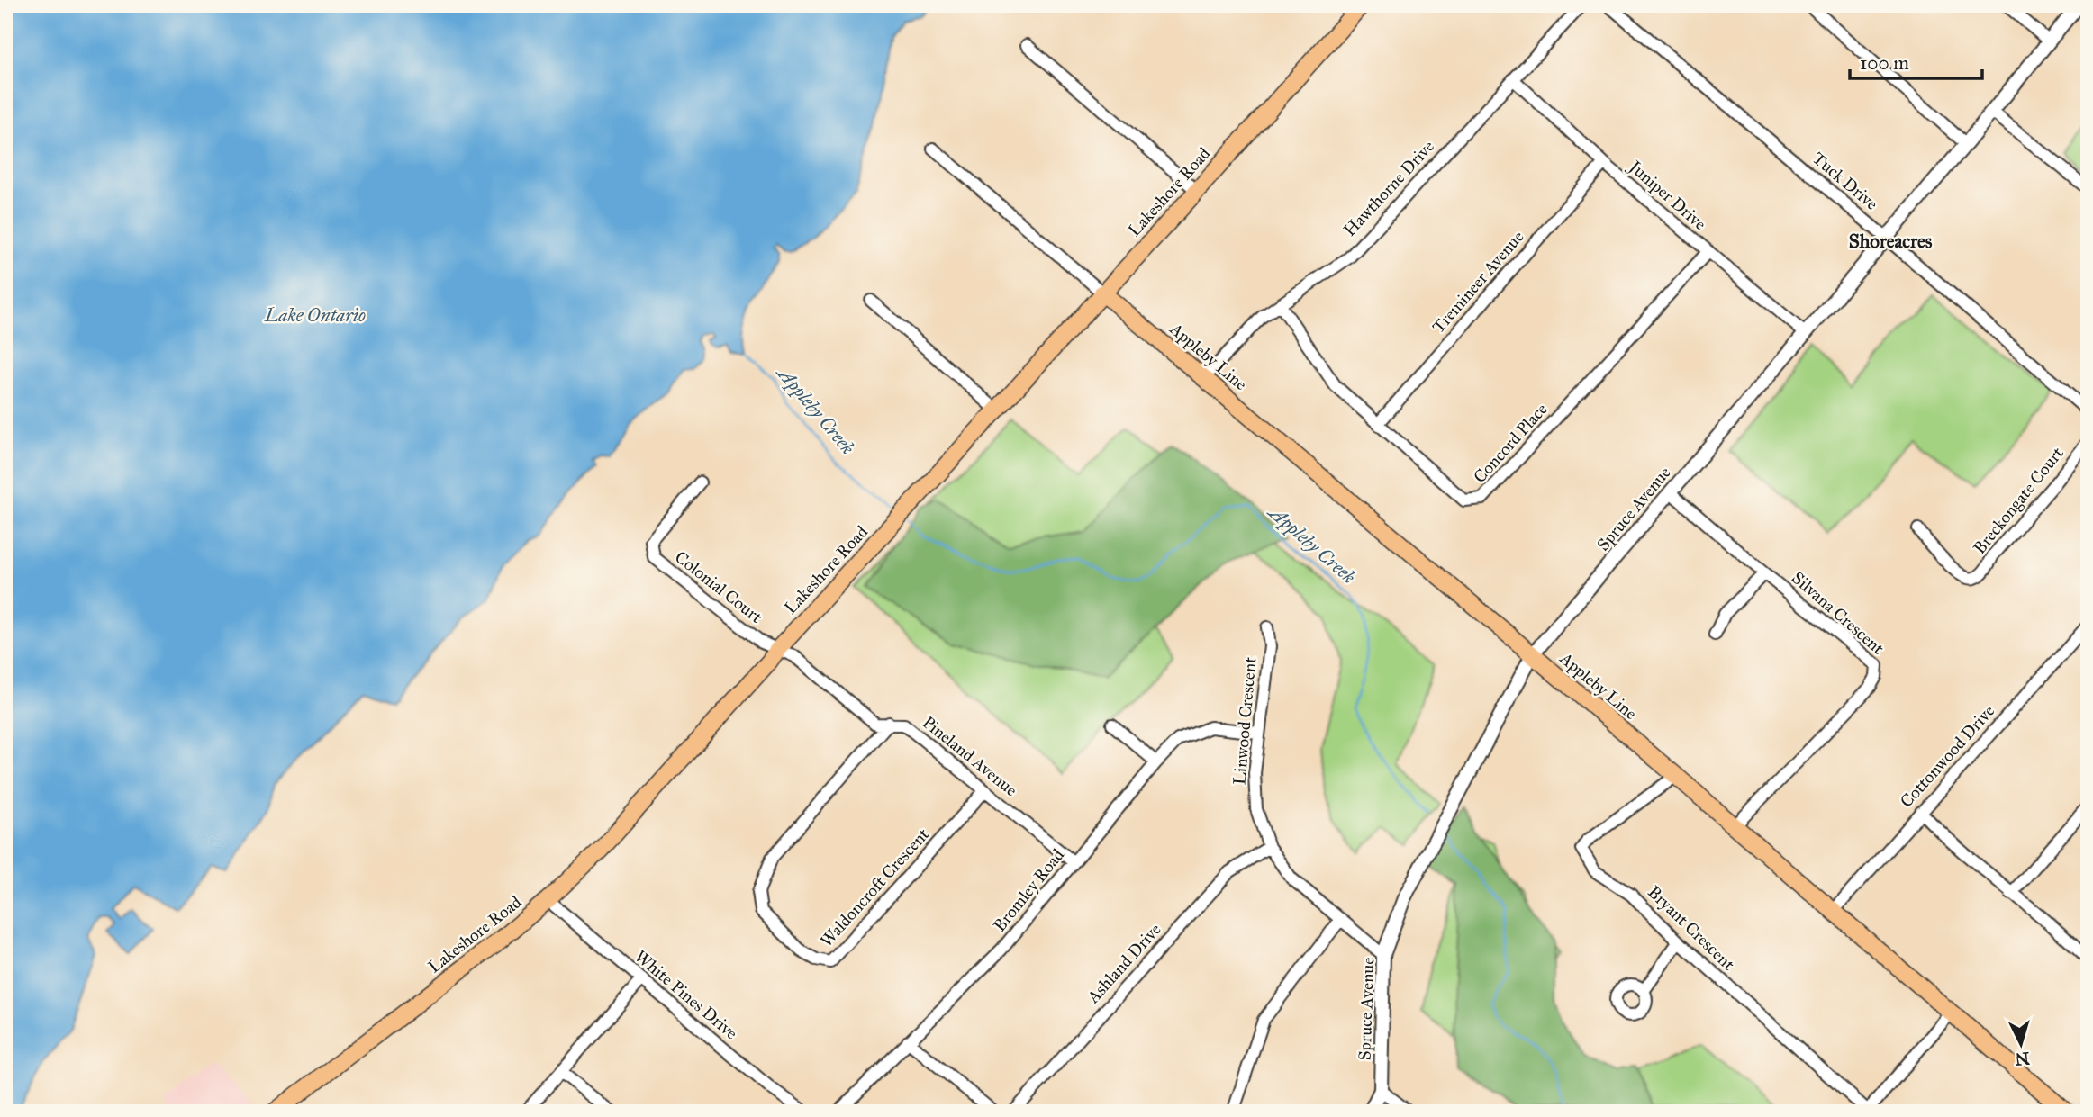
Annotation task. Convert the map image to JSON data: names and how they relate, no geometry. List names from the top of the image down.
{
  "streets": {
    "main road": ["Lakeshore Road", "Appleby Line"],
    "street": [
      "Tuck Drive",
      "Hawthorne Drive",
      "Juniper Drive",
      "Tremineer Avenue",
      "Concord Place",
      "Breckongate Court",
      "Spruce Avenue",
      "Colonial Court",
      "Silvana Crescent",
      "Linwood Crescent",
      "Pineland Avenue",
      "Cottonwood Drive",
      "Waldoncroft Crescent",
      "Bromley Road",
      "Bryant Crescent",
      "Ashland Drive",
      "White Pines Drive"
    ]
  },
  "crossings": [
    ["Tuck Drive", "Spruce Avenue"],
    ["Hawthorne Drive", "Juniper Drive"],
    ["Hawthorne Drive", "Appleby Line"],
    ["Hawthorne Drive", "Concord Place"],
    ["Lakeshore Road", "Appleby Line"],
    ["Lakeshore Road", "Colonial Court"],
    ["Lakeshore Road", "Pineland Avenue"],
    ["Lakeshore Road", "White Pines Drive"],
    ["Juniper Drive", "Tremineer Avenue"],
    ["Juniper Drive", "Concord Place"],
    ["Juniper Drive", "Spruce Avenue"],
    ["Tremineer Avenue", "Concord Place"],
    ["Appleby Line", "Spruce Avenue"],
    ["Appleby Line", "Silvana Crescent"],
    ["Appleby Line", "Cottonwood Drive"],
    ["Appleby Line", "Bryant Crescent"],
    ["Spruce Avenue", "Silvana Crescent"],
    ["Spruce Avenue", "Linwood Crescent"],
    ["Colonial Court", "Pineland Avenue"],
    ["Linwood Crescent", "Bromley Road"],
    ["Linwood Crescent", "Ashland Drive"],
    ["Pineland Avenue", "Waldoncroft Crescent"],
    ["Pineland Avenue", "Bromley Road"]
  ],
  "districts": ["Shoreacres"],
  "water": ["Lake Ontario", "Appleby Creek"],
  "scale_bar": "100 m",
  "north": "bottom"
}
